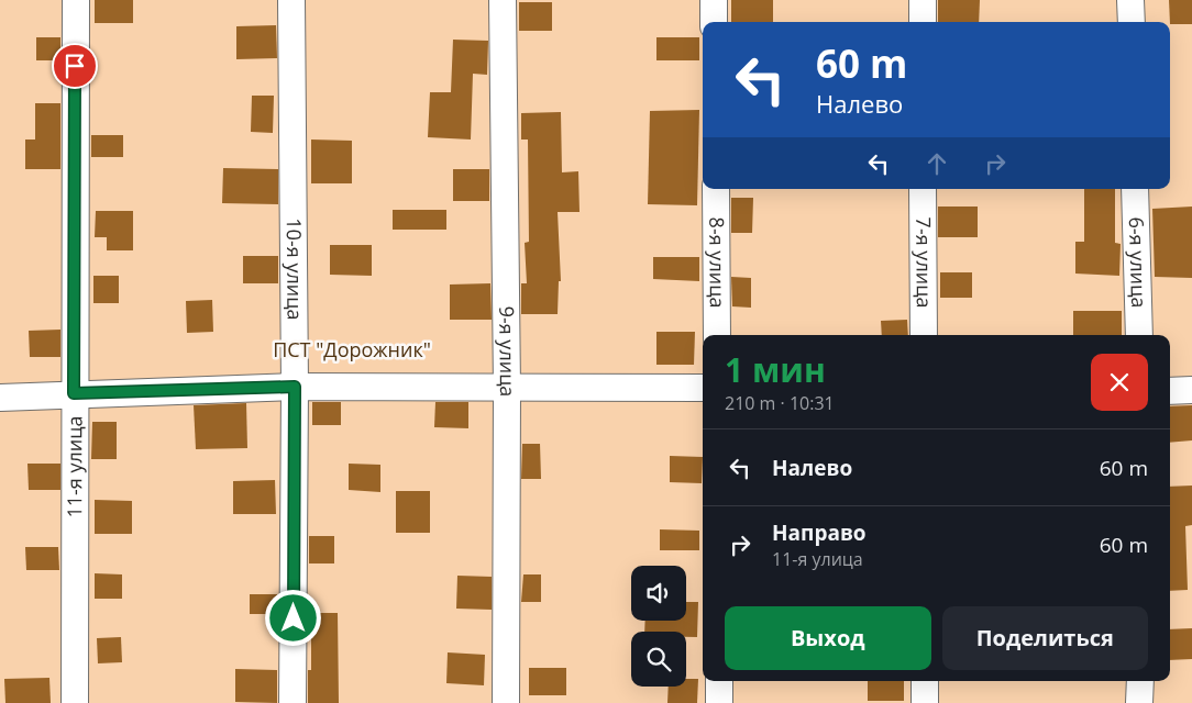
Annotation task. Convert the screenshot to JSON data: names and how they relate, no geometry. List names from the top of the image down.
{
  "streets": {
    "street": [
      "8-я улица",
      "7-я улица",
      "6-я улица",
      "10-я улица",
      "9-я улица",
      "11-я улица"
    ]
  },
  "parks": ["ПСТ \"Дорожник\""],
  "page": {
    "turn": ["60 m", "Налево"],
    "heading": ["1 мин", "210 m · 10:31"],
    "list": [
      {
        "name": "Налево",
        "value": "60 m"
      },
      {
        "name": "Направо",
        "note": "11-я улица",
        "value": "60 m"
      }
    ],
    "buttons": ["Выход", "Поделиться"]
  }
}
